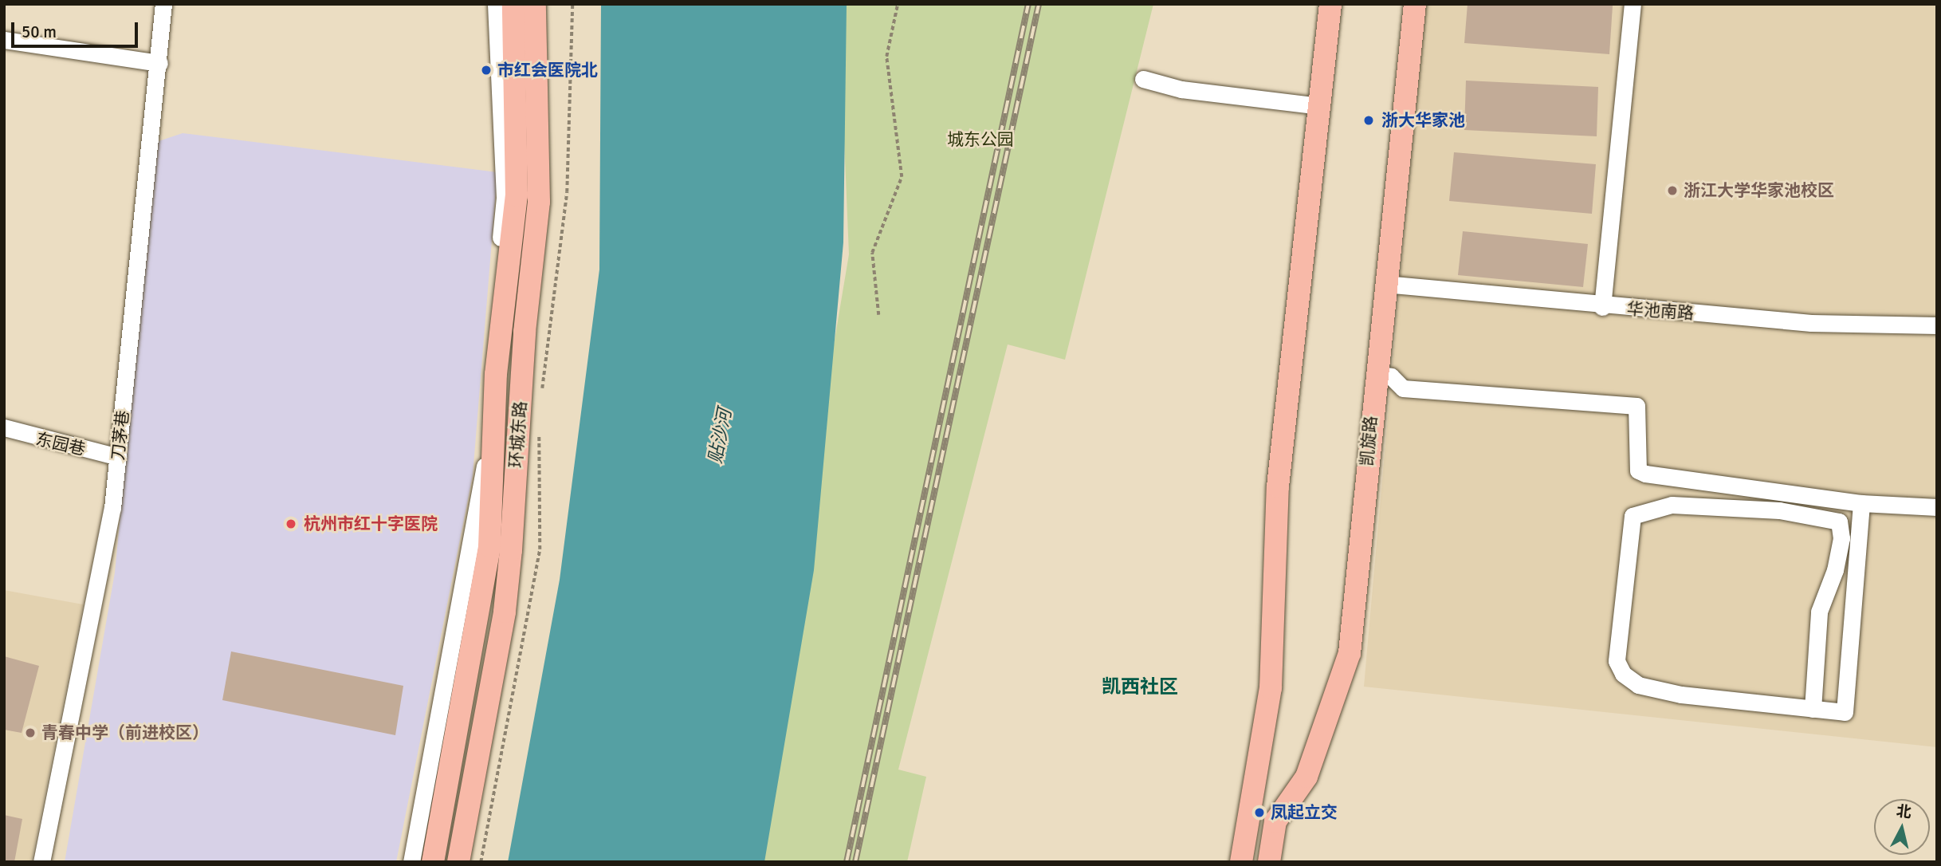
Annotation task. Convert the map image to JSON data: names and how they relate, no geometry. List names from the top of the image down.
{
  "streets": {
    "main road": ["环城东路", "凯旋路"],
    "street": ["华池南路", "刀茅巷", "东园巷"]
  },
  "crossings": [
    ["华池南路", "凯旋路"],
    ["刀茅巷", "东园巷"]
  ],
  "districts": ["凯西社区"],
  "water": ["贴沙河"],
  "parks": ["城东公园"],
  "places": [
    "市红会医院北",
    "浙大华家池",
    "浙江大学华家池校区",
    "杭州市红十字医院",
    "青春中学（前进校区）",
    "凤起立交"
  ],
  "scale_bar": "50 m",
  "north": "top"
}
